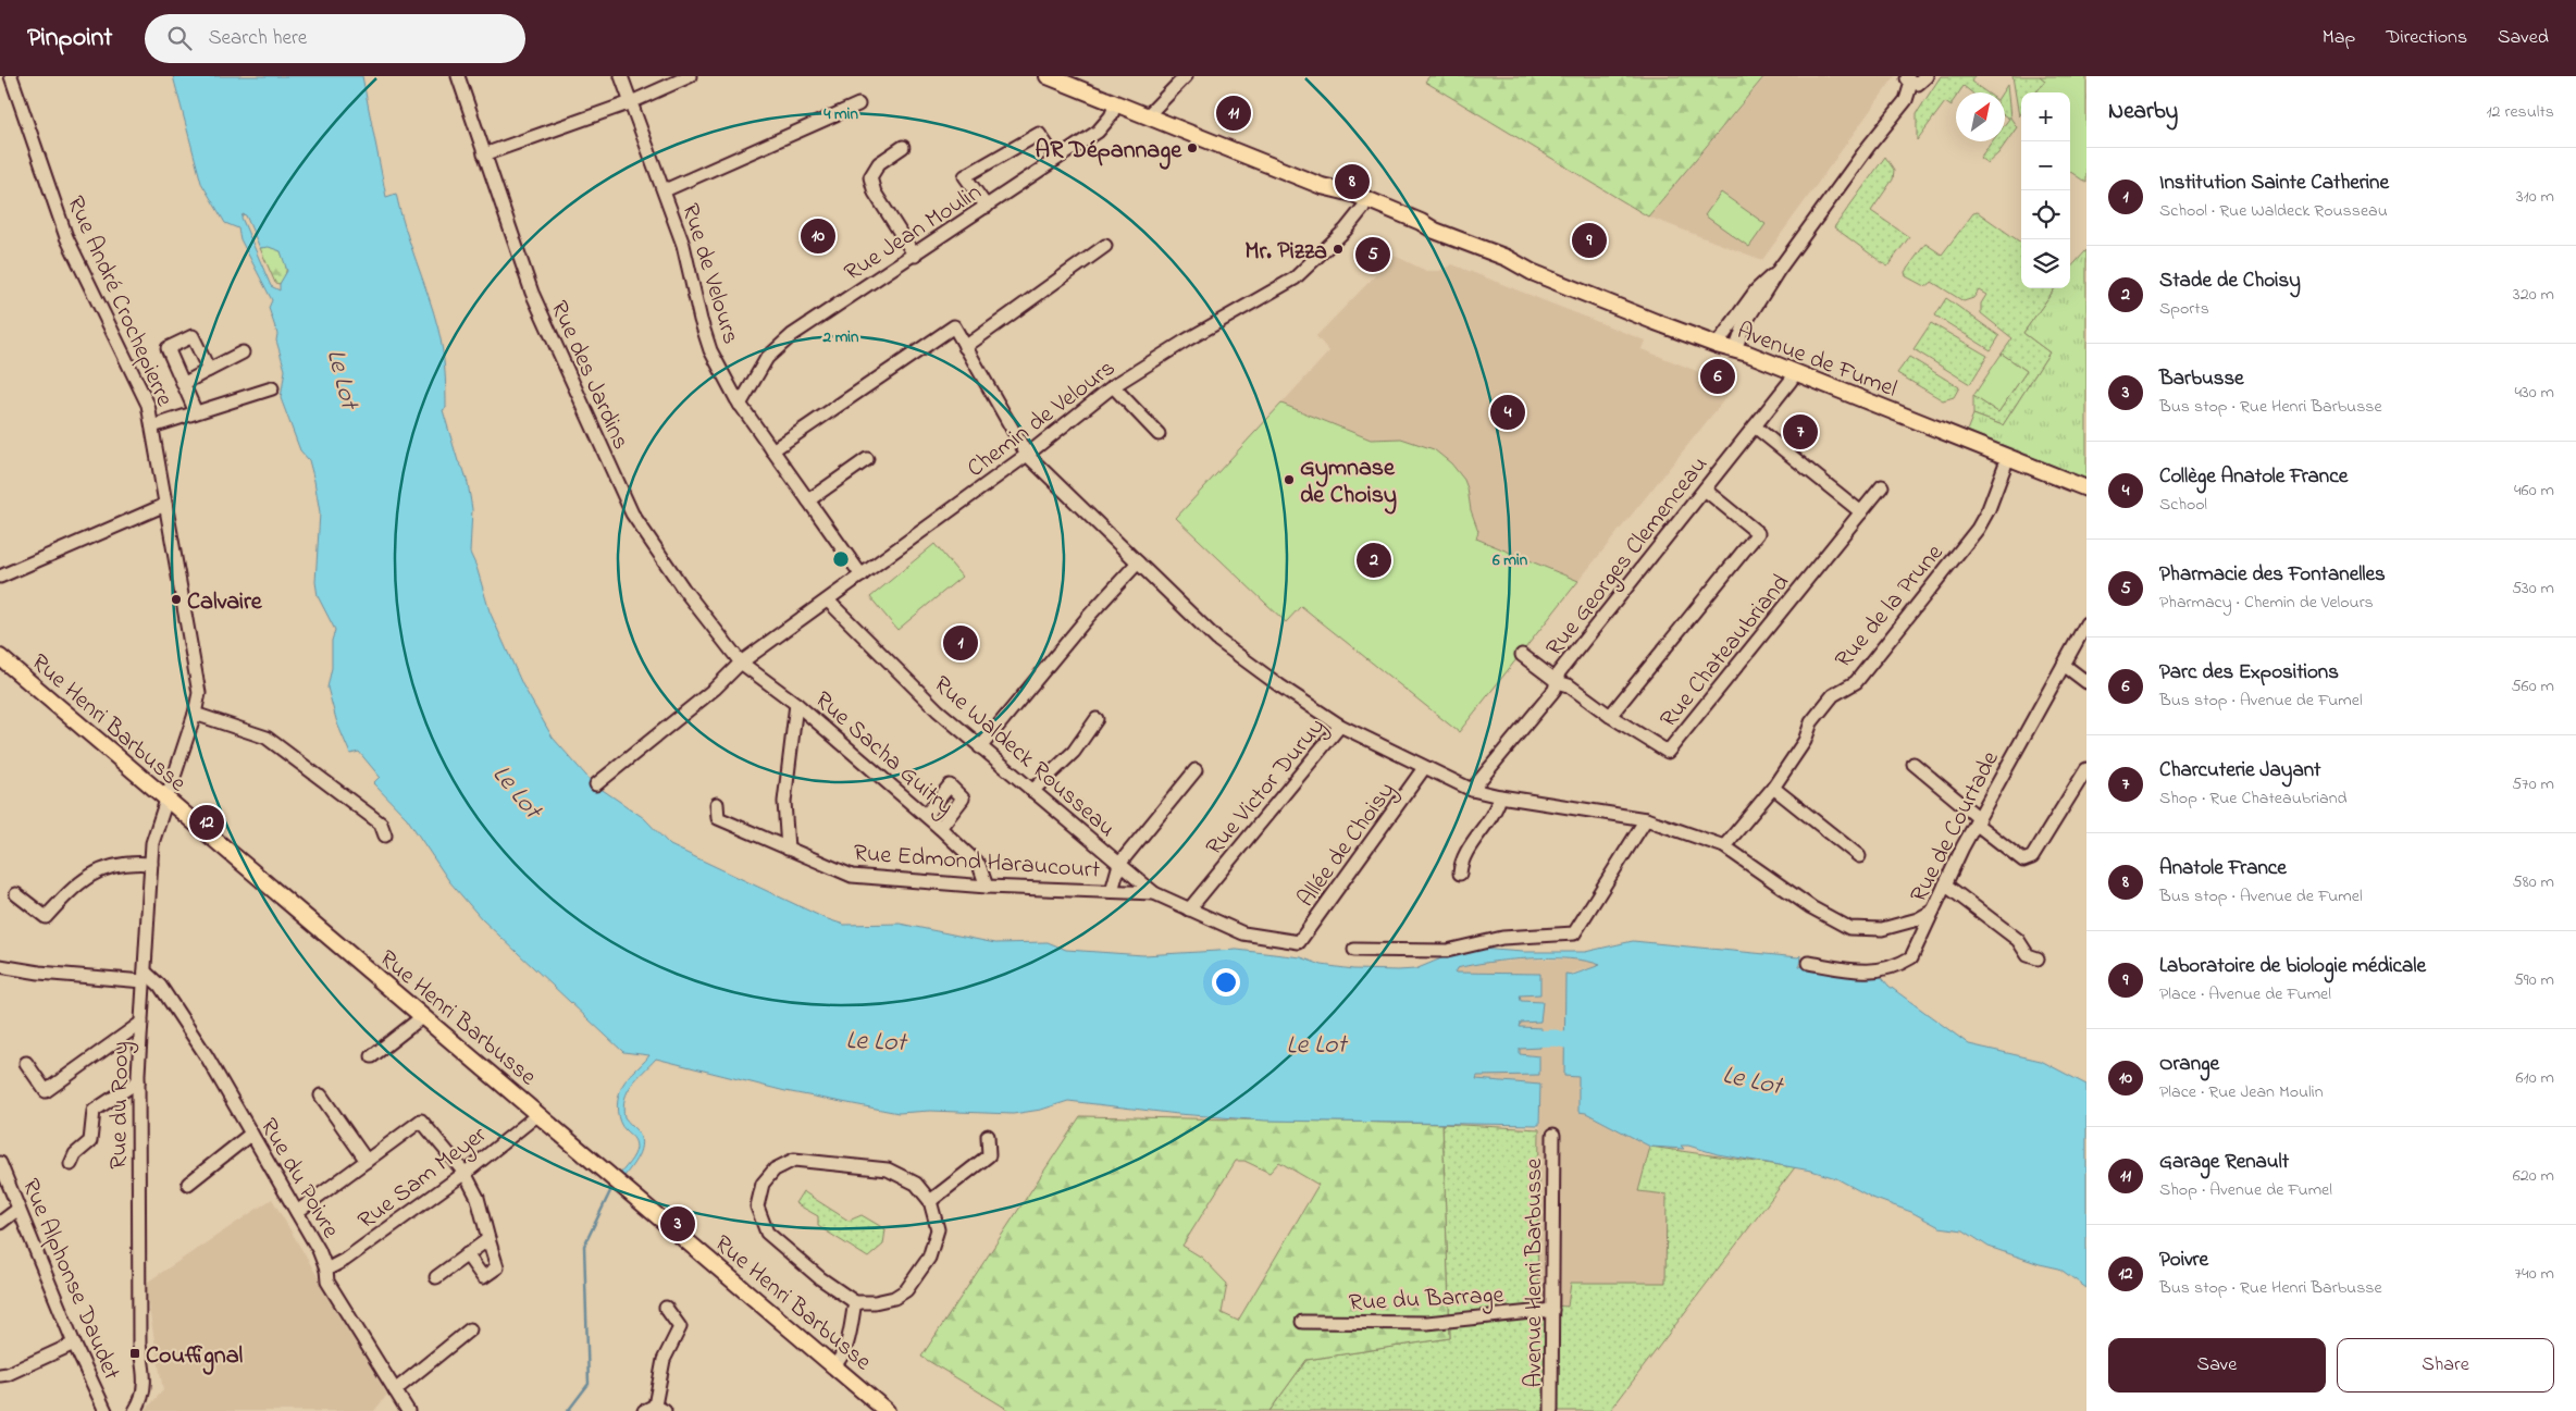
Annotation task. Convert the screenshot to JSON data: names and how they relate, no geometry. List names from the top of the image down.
{
  "streets": {
    "main road": ["Avenue de Fumel", "Rue Henri Barbusse"],
    "street": [
      "Rue Jean Moulin",
      "Rue de Velours",
      "Rue André Crochepierre",
      "Rue des Jardins",
      "Chemin de Velours",
      "Rue Georges Clemenceau",
      "Rue de la Prune",
      "Rue Chateaubriand",
      "Rue Sacha Guitry",
      "Rue Waldeck Rousseau",
      "Rue Victor Duruy",
      "Rue de Courtade",
      "Allée de Choisy",
      "Rue Edmond Haraucourt",
      "Rue du Rooy",
      "Rue Sam Meyer",
      "Rue du Poivre",
      "Avenue Henri Barbusse",
      "Rue Alphonse Daudet",
      "Rue du Barrage"
    ]
  },
  "crossings": [
    ["Rue Jean Moulin", "Rue de Velours"],
    ["Rue Jean Moulin", "Avenue de Fumel"],
    ["Rue de Velours", "Chemin de Velours"],
    ["Rue André Crochepierre", "Rue Henri Barbusse"],
    ["Rue André Crochepierre", "Rue du Rooy"],
    ["Avenue de Fumel", "Chemin de Velours"],
    ["Avenue de Fumel", "Rue Georges Clemenceau"],
    ["Avenue de Fumel", "Rue de la Prune"],
    ["Rue des Jardins", "Chemin de Velours"],
    ["Rue des Jardins", "Rue Sacha Guitry"],
    ["Chemin de Velours", "Rue Sacha Guitry"],
    ["Chemin de Velours", "Rue Waldeck Rousseau"],
    ["Rue Georges Clemenceau", "Rue Chateaubriand"],
    ["Rue Georges Clemenceau", "Rue Victor Duruy"],
    ["Rue de la Prune", "Rue Victor Duruy"],
    ["Rue Henri Barbusse", "Rue du Rooy"],
    ["Rue Henri Barbusse", "Rue Sam Meyer"],
    ["Rue Sacha Guitry", "Rue Edmond Haraucourt"],
    ["Rue Waldeck Rousseau", "Rue Edmond Haraucourt"],
    ["Rue Victor Duruy", "Rue de Courtade"],
    ["Rue Victor Duruy", "Allée de Choisy"],
    ["Rue Victor Duruy", "Rue Edmond Haraucourt"],
    ["Allée de Choisy", "Rue Edmond Haraucourt"],
    ["Rue du Rooy", "Rue du Poivre"],
    ["Rue Sam Meyer", "Rue du Poivre"],
    ["Avenue Henri Barbusse", "Rue du Barrage"]
  ],
  "water": ["Le Lot"],
  "places": {
    "other": [
      "AR Dépannage",
      "Mr. Pizza",
      "Gymnase de Choisy",
      "Calvaire"
    ],
    "transit": ["Couffignal"]
  },
  "north": "top right",
  "page": {
    "header": "Pinpoint",
    "search": "Search here",
    "nav": ["Map", "Directions", "Saved"],
    "heading": ["Nearby", "12 results"],
    "map_buttons": ["+", "−"],
    "pins": [
      "11",
      "8",
      "10",
      "9",
      "5",
      "6",
      "4",
      "7",
      "2",
      "1",
      "12",
      "3"
    ],
    "list": [
      {
        "mark": "1",
        "name": "Institution Sainte Catherine",
        "note": "School · Rue Waldeck Rousseau",
        "value": "310 m"
      },
      {
        "mark": "2",
        "name": "Stade de Choisy",
        "note": "Sports",
        "value": "320 m"
      },
      {
        "mark": "3",
        "name": "Barbusse",
        "note": "Bus stop · Rue Henri Barbusse",
        "value": "430 m"
      },
      {
        "mark": "4",
        "name": "Collège Anatole France",
        "note": "School",
        "value": "460 m"
      },
      {
        "mark": "5",
        "name": "Pharmacie des Fontanelles",
        "note": "Pharmacy · Chemin de Velours",
        "value": "530 m"
      },
      {
        "mark": "6",
        "name": "Parc des Expositions",
        "note": "Bus stop · Avenue de Fumel",
        "value": "560 m"
      },
      {
        "mark": "7",
        "name": "Charcuterie Jayant",
        "note": "Shop · Rue Chateaubriand",
        "value": "570 m"
      },
      {
        "mark": "8",
        "name": "Anatole France",
        "note": "Bus stop · Avenue de Fumel",
        "value": "580 m"
      },
      {
        "mark": "9",
        "name": "Laboratoire de biologie médicale",
        "note": "Place · Avenue de Fumel",
        "value": "590 m"
      },
      {
        "mark": "10",
        "name": "Orange",
        "note": "Place · Rue Jean Moulin",
        "value": "610 m"
      },
      {
        "mark": "11",
        "name": "Garage Renault",
        "note": "Shop · Avenue de Fumel",
        "value": "620 m"
      },
      {
        "mark": "12",
        "name": "Poivre",
        "note": "Bus stop · Rue Henri Barbusse",
        "value": "740 m"
      }
    ],
    "buttons": ["Save", "Share"]
  },
  "rings": ["4 min", "2 min", "6 min"]
}
